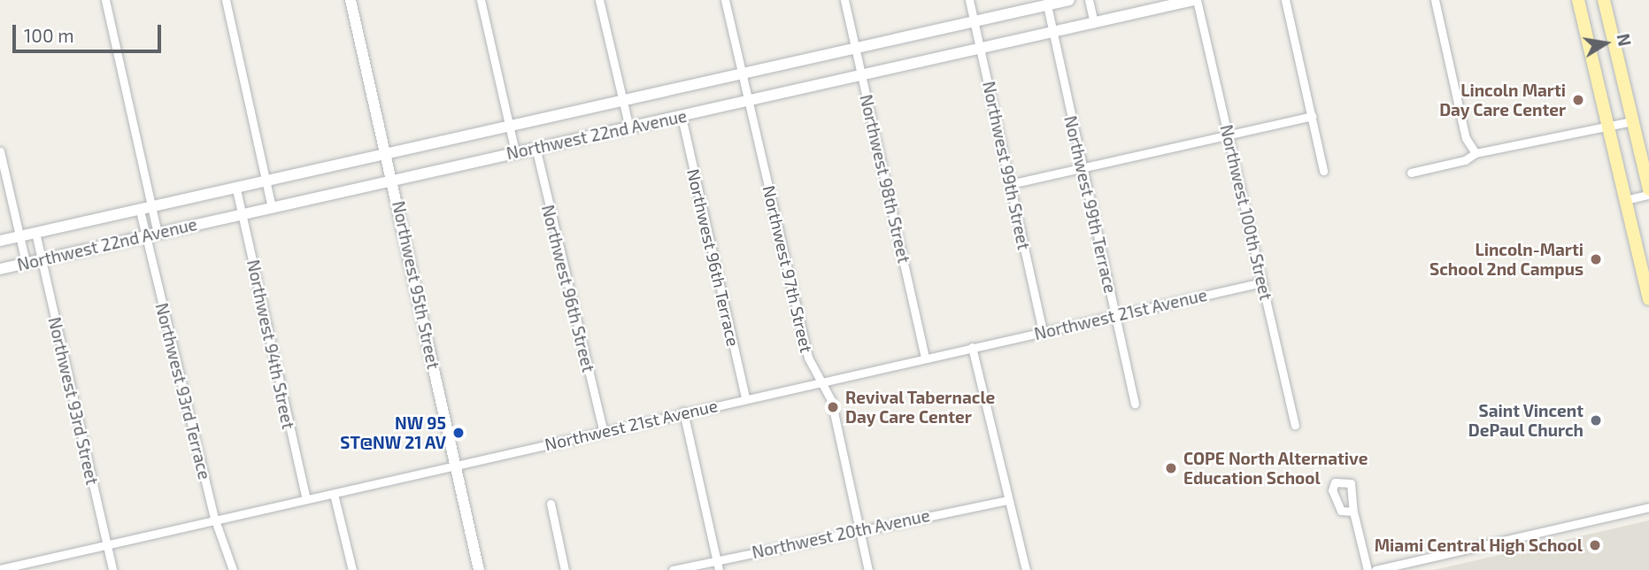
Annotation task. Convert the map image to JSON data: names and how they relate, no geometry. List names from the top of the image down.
{
  "streets": {
    "main road": ["Northwest 22nd Avenue", "Northwest 95th Street"],
    "street": [
      "Northwest 99th Street",
      "Northwest 98th Street",
      "Northwest 99th Terrace",
      "Northwest 100th Street",
      "Northwest 96th Terrace",
      "Northwest 97th Street",
      "Northwest 96th Street",
      "Northwest 21st Avenue",
      "Northwest 94th Street",
      "Northwest 93rd Terrace",
      "Northwest 93rd Street",
      "Northwest 20th Avenue"
    ]
  },
  "crossings": [
    ["Northwest 22nd Avenue", "Northwest 99th Street"],
    ["Northwest 22nd Avenue", "Northwest 98th Street"],
    ["Northwest 22nd Avenue", "Northwest 99th Terrace"],
    ["Northwest 22nd Avenue", "Northwest 100th Street"],
    ["Northwest 22nd Avenue", "Northwest 96th Terrace"],
    ["Northwest 22nd Avenue", "Northwest 97th Street"],
    ["Northwest 22nd Avenue", "Northwest 95th Street"],
    ["Northwest 22nd Avenue", "Northwest 96th Street"],
    ["Northwest 22nd Avenue", "Northwest 94th Street"],
    ["Northwest 22nd Avenue", "Northwest 93rd Terrace"],
    ["Northwest 22nd Avenue", "Northwest 93rd Street"],
    ["Northwest 99th Street", "Northwest 21st Avenue"],
    ["Northwest 98th Street", "Northwest 21st Avenue"],
    ["Northwest 99th Terrace", "Northwest 21st Avenue"],
    ["Northwest 100th Street", "Northwest 21st Avenue"],
    ["Northwest 96th Terrace", "Northwest 21st Avenue"],
    ["Northwest 97th Street", "Northwest 21st Avenue"],
    ["Northwest 97th Street", "Northwest 20th Avenue"],
    ["Northwest 95th Street", "Northwest 21st Avenue"],
    ["Northwest 96th Street", "Northwest 21st Avenue"],
    ["Northwest 21st Avenue", "Northwest 94th Street"],
    ["Northwest 21st Avenue", "Northwest 93rd Terrace"],
    ["Northwest 21st Avenue", "Northwest 93rd Street"]
  ],
  "places": [
    "Lincoln Marti Day Care Center",
    "Lincoln-Marti School 2nd Campus",
    "Revival Tabernacle Day Care Center",
    "Saint Vincent DePaul Church",
    "NW 95 ST@NW 21 AV",
    "COPE North Alternative Education School",
    "Miami Central High School"
  ],
  "scale_bar": "100 m",
  "north": "right"
}
